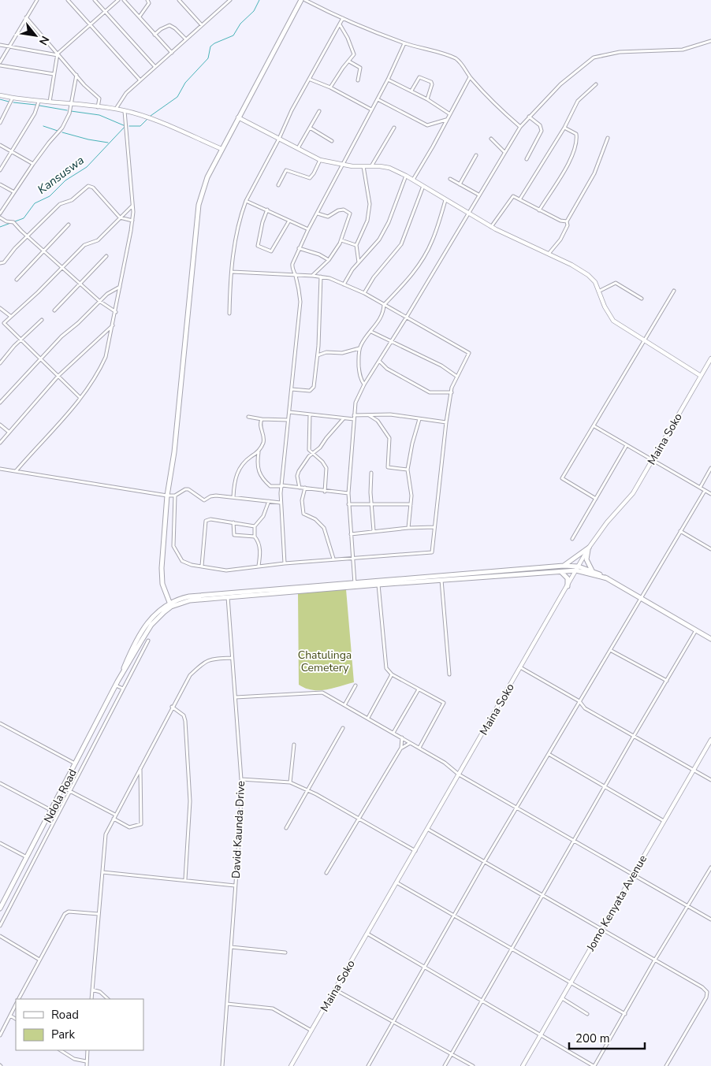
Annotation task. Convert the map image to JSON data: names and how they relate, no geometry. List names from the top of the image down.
{
  "streets": {
    "main road": ["Ndola Road"],
    "street": ["Maina Soko", "David Kaunda Drive", "Jomo Kenyata Avenue"]
  },
  "water": ["Kansuswa"],
  "parks": ["Chatulinga Cemetery"],
  "legend": ["Road", "Park"],
  "scale_bar": "200 m",
  "north": "bottom right"
}
